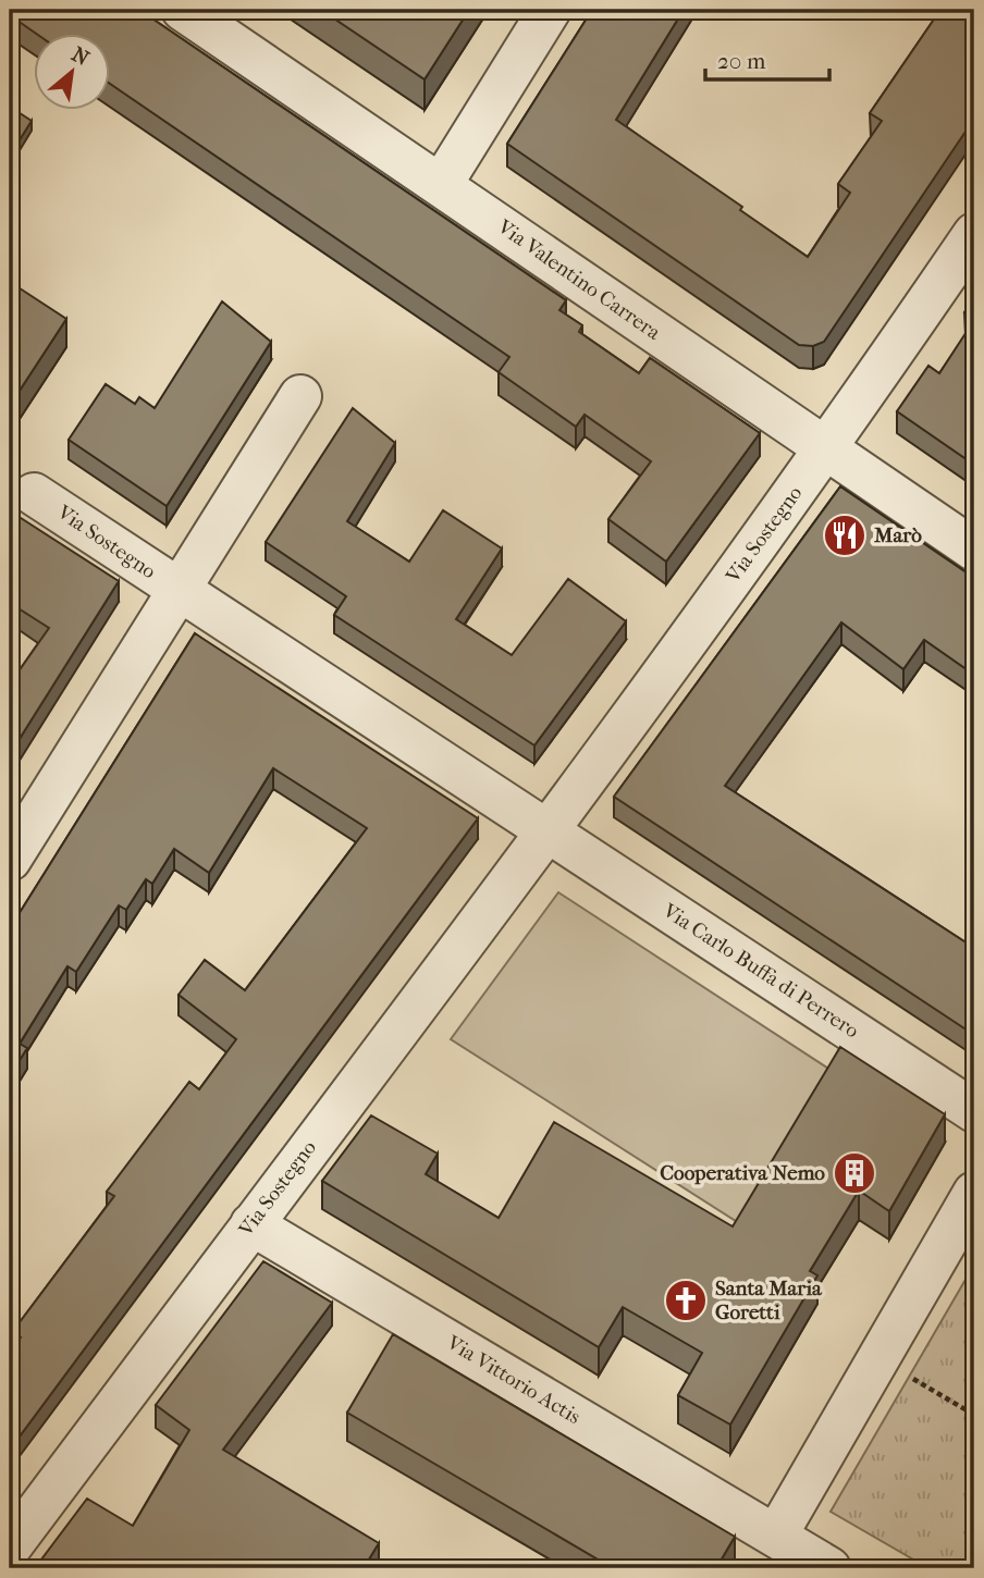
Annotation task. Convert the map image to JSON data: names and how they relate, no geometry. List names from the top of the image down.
{
  "streets": {
    "street": [
      "Via Valentino Carrera",
      "Via Sostegno",
      "Via Carlo Buffa di Perrero",
      "Via Vittorio Actis"
    ]
  },
  "crossings": [
    ["Via Valentino Carrera", "Via Sostegno"],
    ["Via Sostegno", "Via Carlo Buffa di Perrero"],
    ["Via Sostegno", "Via Vittorio Actis"]
  ],
  "places": {
    "restaurant": ["Marò"],
    "building": ["Cooperativa Nemo"],
    "church": ["Santa Maria Goretti"]
  },
  "scale_bar": "20 m",
  "north": "top right"
}
